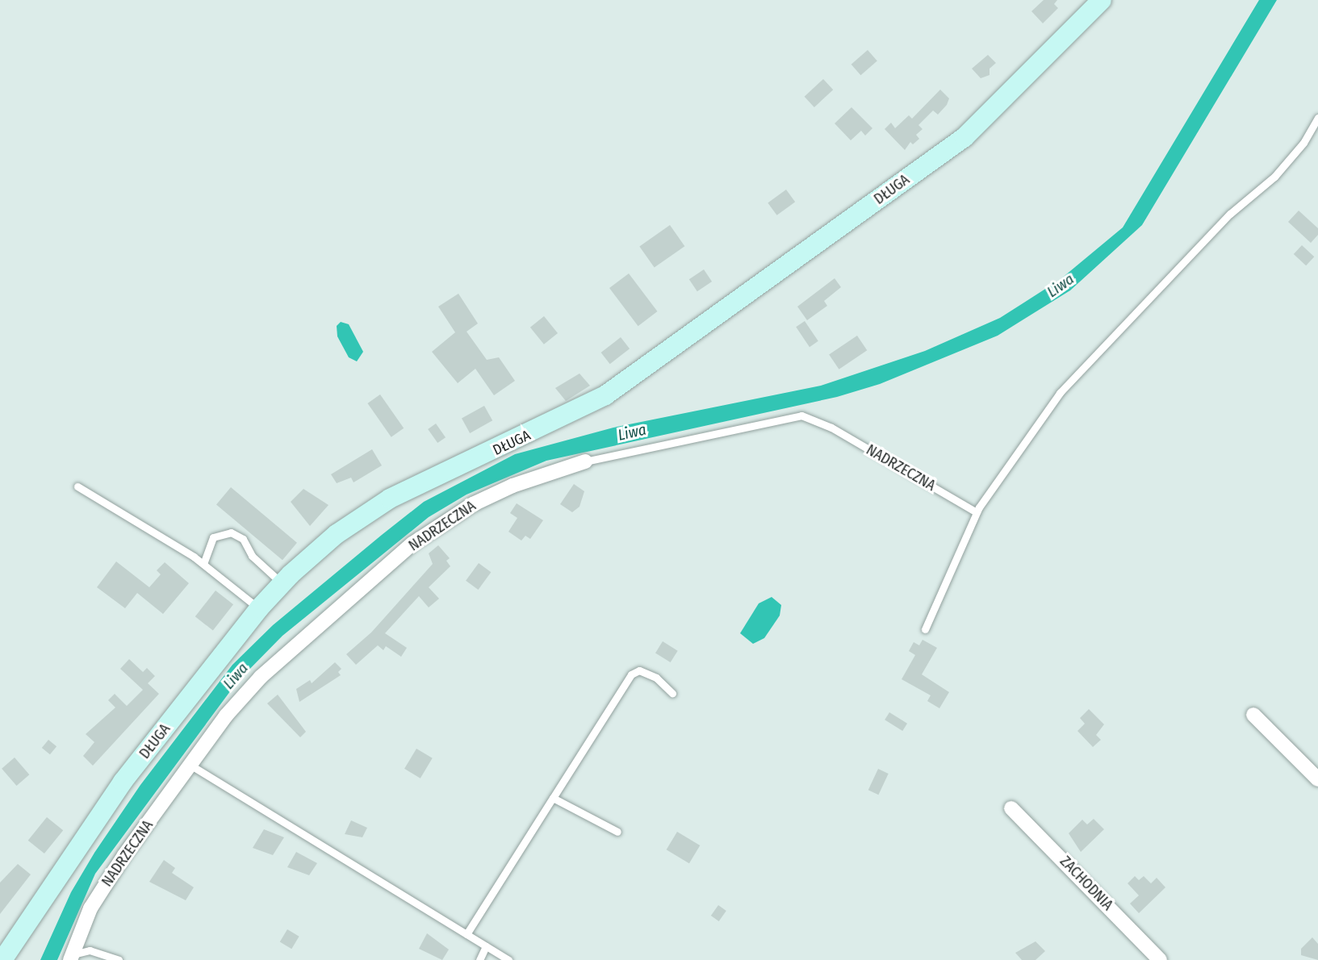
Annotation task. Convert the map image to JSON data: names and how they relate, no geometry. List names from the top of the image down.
{
  "streets": {
    "street": ["DŁUGA", "NADRZECZNA", "ZACHODNIA"]
  },
  "water": ["Liwa"]
}
